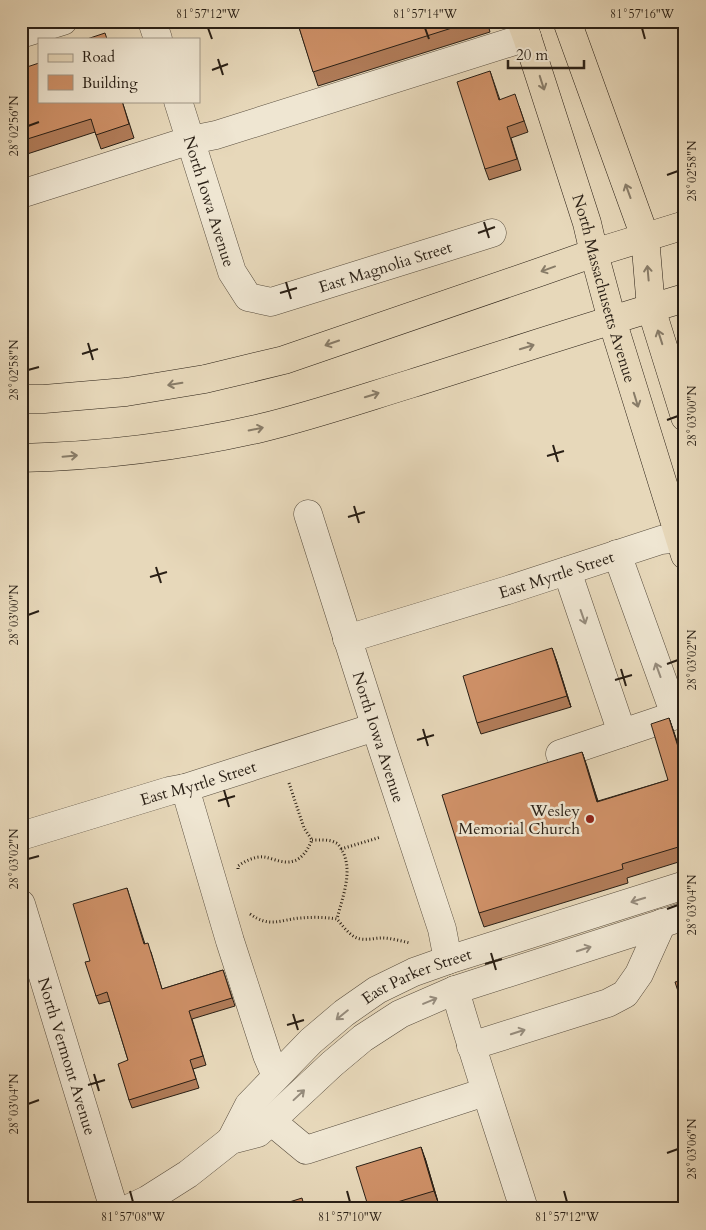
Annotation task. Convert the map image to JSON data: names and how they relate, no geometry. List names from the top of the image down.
{
  "streets": {
    "main road": ["North Massachusetts Avenue"],
    "street": [
      "North Iowa Avenue",
      "East Magnolia Street",
      "East Myrtle Street",
      "East Parker Street",
      "North Vermont Avenue"
    ]
  },
  "crossings": [
    ["North Iowa Avenue", "East Magnolia Street"],
    ["North Iowa Avenue", "East Myrtle Street"],
    ["North Iowa Avenue", "East Parker Street"],
    ["North Massachusetts Avenue", "East Myrtle Street"]
  ],
  "places": ["Wesley Memorial Church"],
  "legend": ["Road", "Building"],
  "scale_bar": "20 m",
  "coordinates": [
    "81°57'12\"W",
    "81°57'14\"W",
    "81°57'16\"W",
    "28°02'56\"N",
    "28°02'58\"N",
    "28°03'00\"N",
    "28°03'02\"N",
    "28°03'04\"N",
    "28°03'06\"N",
    "81°57'08\"W",
    "81°57'10\"W"
  ]
}
